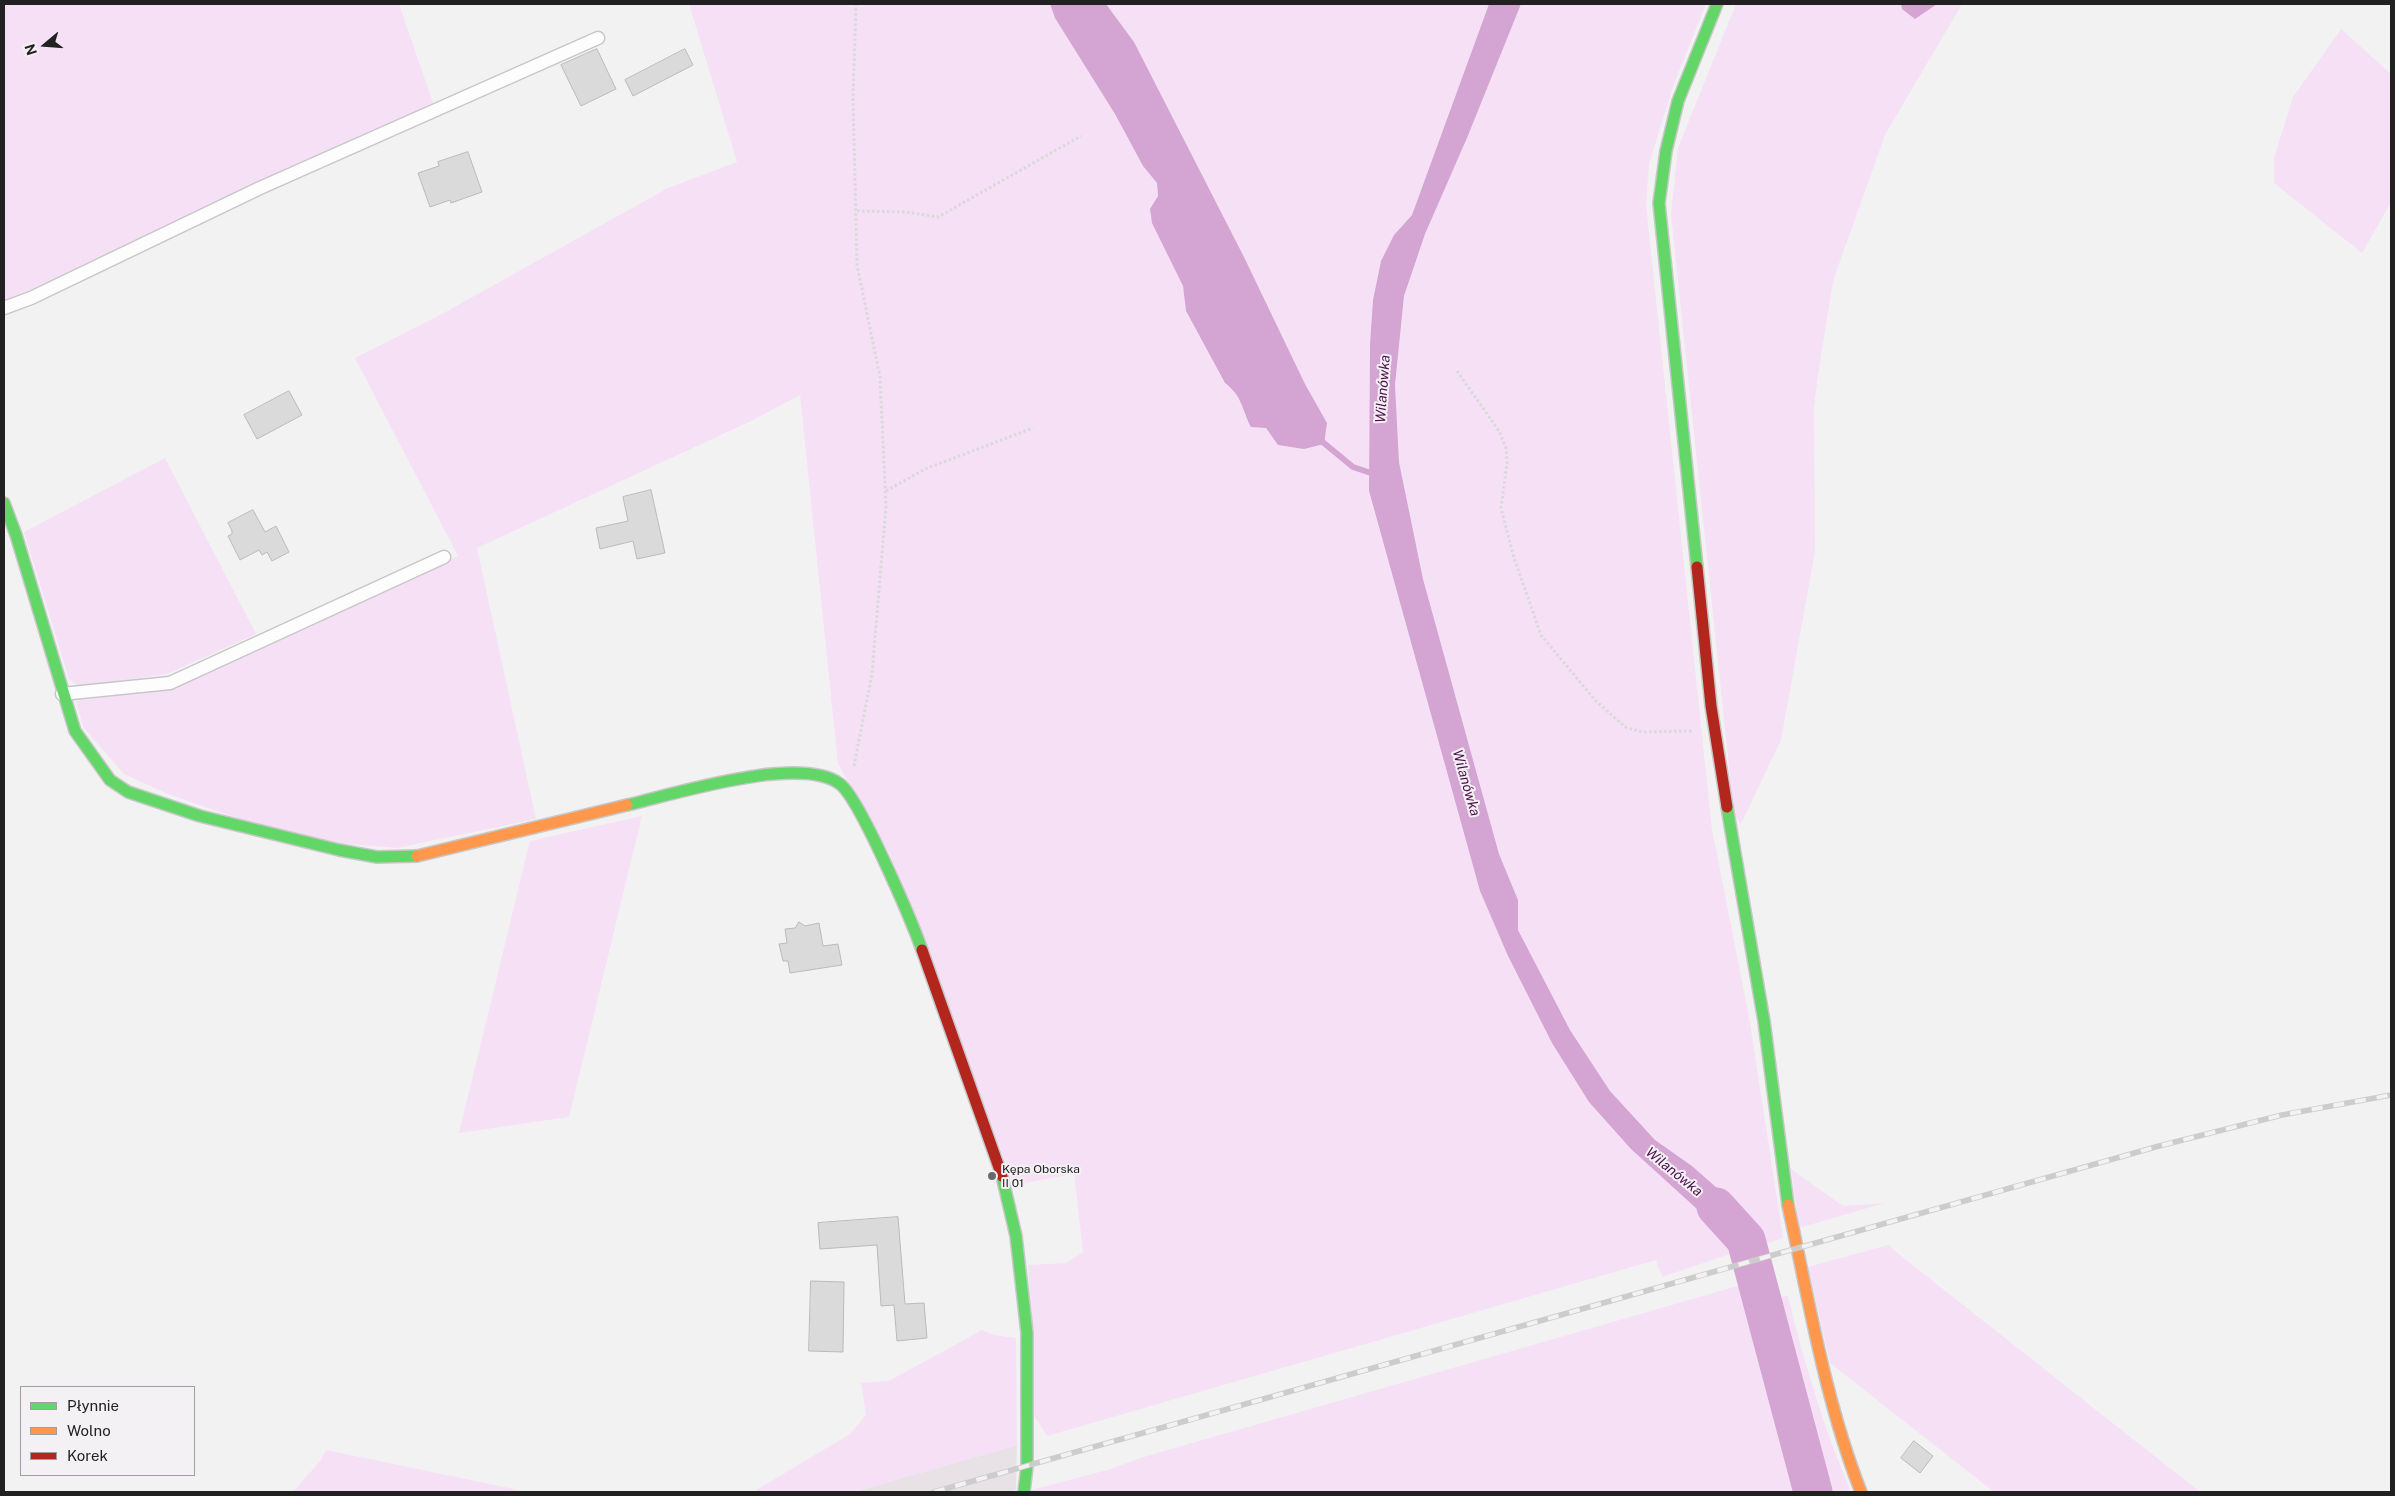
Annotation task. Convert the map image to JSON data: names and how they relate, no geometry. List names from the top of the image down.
{
  "water": ["Wilanówka"],
  "places": ["Kępa Oborska II 01"],
  "legend": ["Płynnie", "Wolno", "Korek"],
  "north": "left"
}
